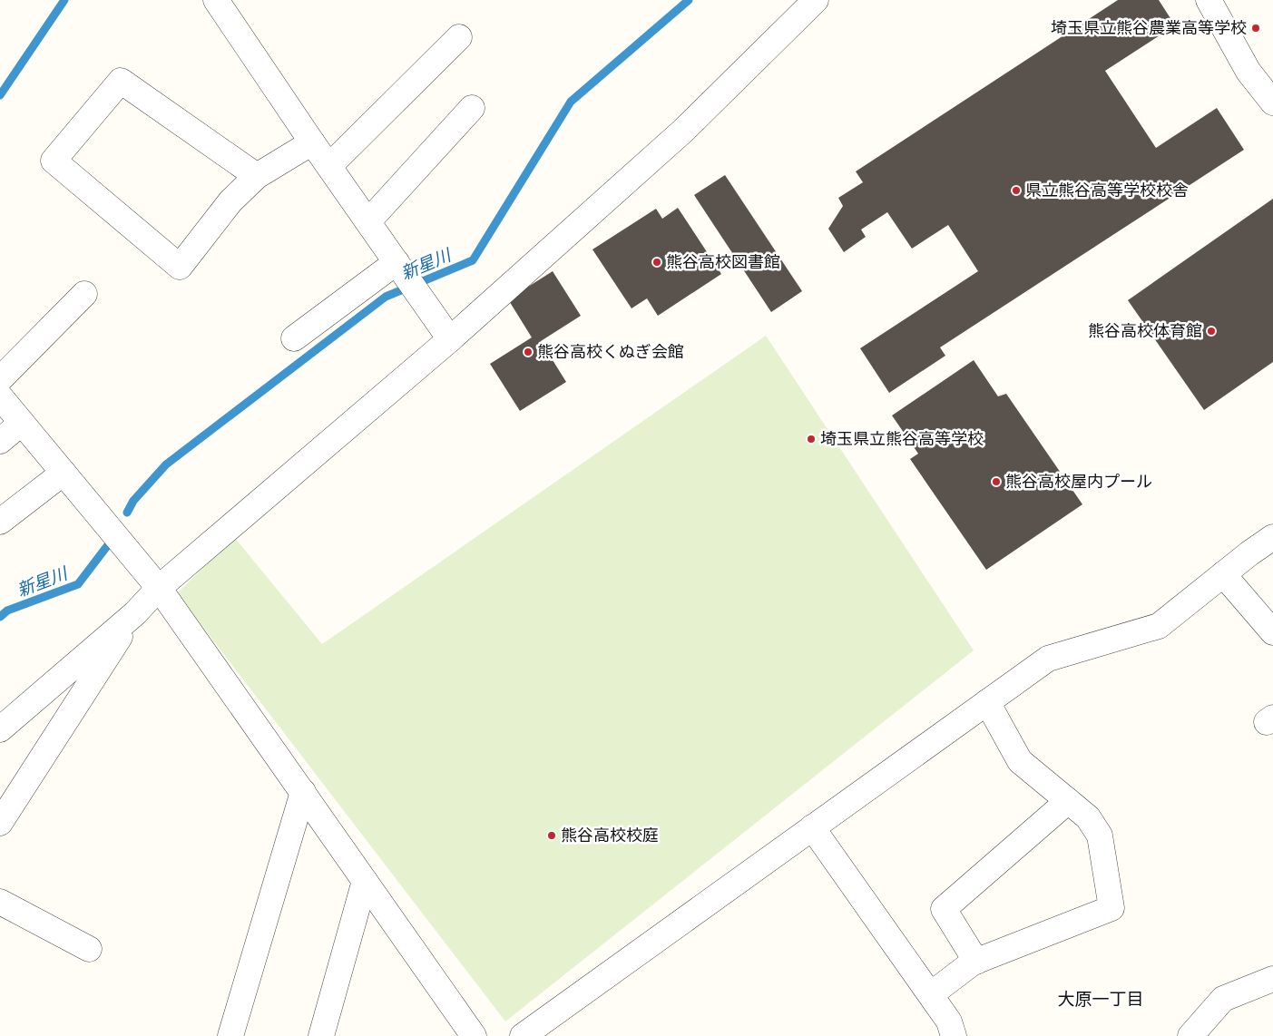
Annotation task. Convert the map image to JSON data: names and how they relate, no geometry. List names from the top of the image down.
{
  "districts": ["大原一丁目"],
  "water": ["新星川"],
  "places": [
    "埼玉県立熊谷農業高等学校",
    "県立熊谷高等学校校舎",
    "熊谷高校図書館",
    "熊谷高校体育館",
    "熊谷高校くぬぎ会館",
    "埼玉県立熊谷高等学校",
    "熊谷高校屋内プール",
    "熊谷高校校庭"
  ]
}
